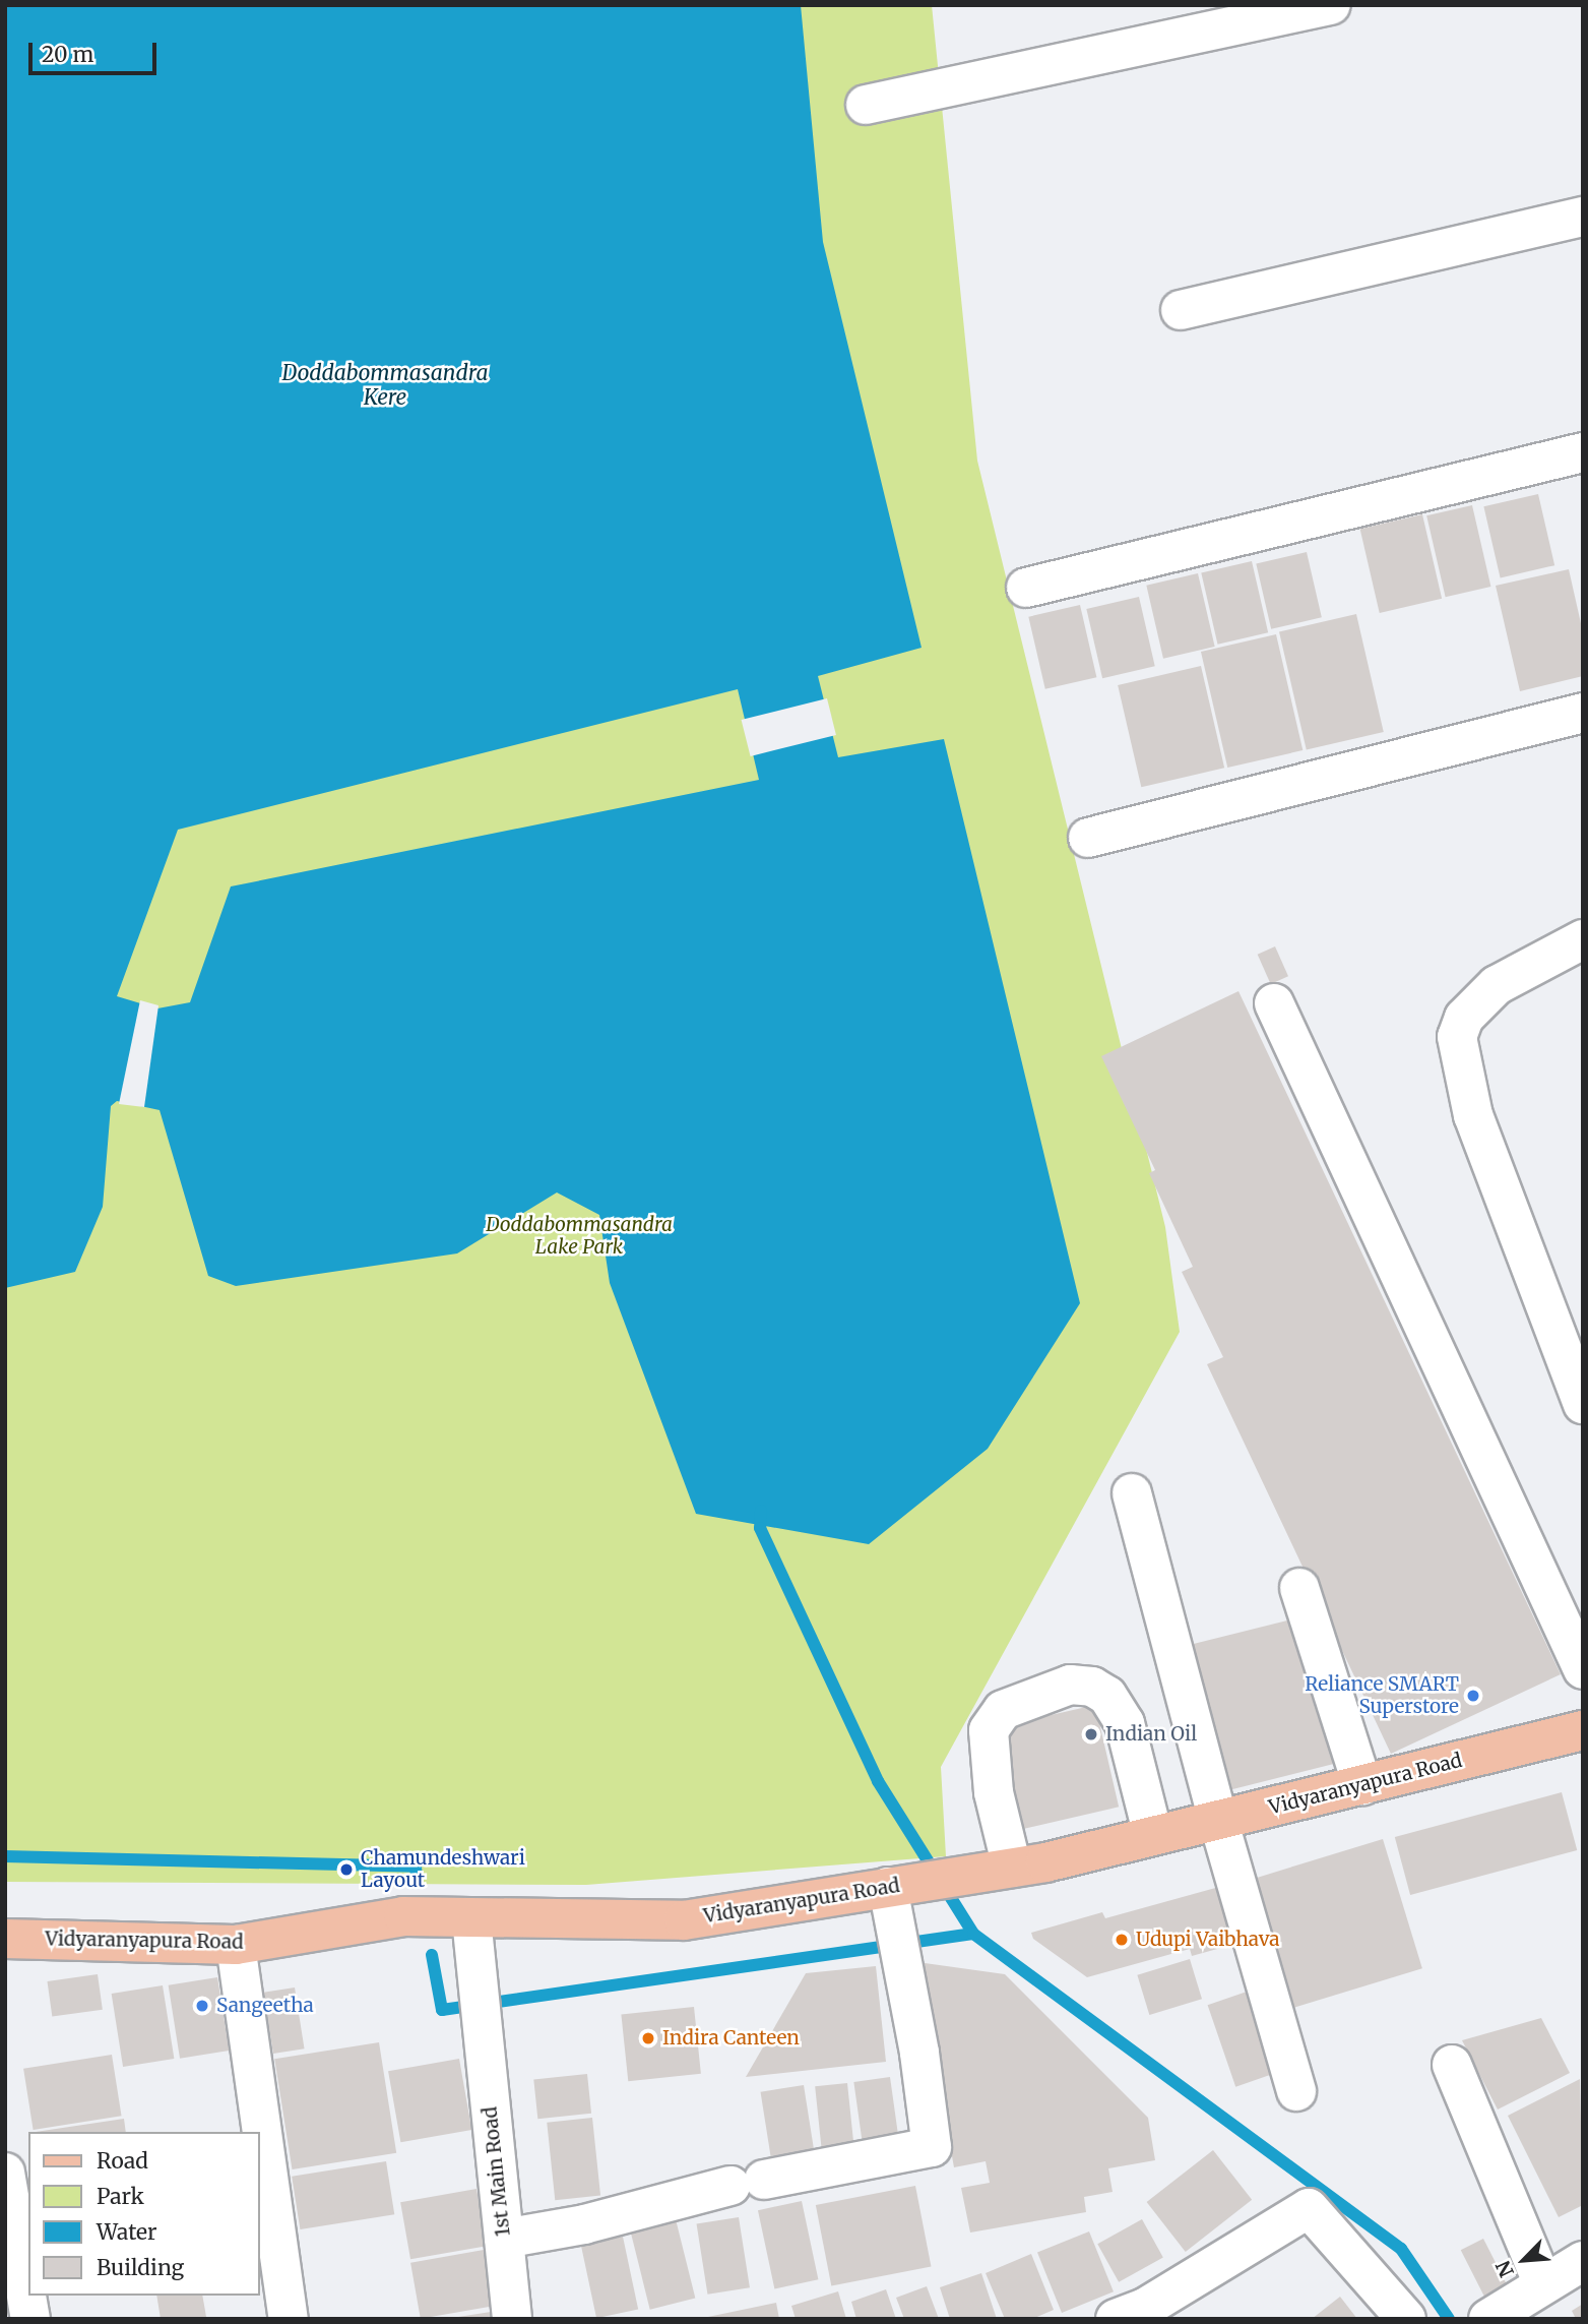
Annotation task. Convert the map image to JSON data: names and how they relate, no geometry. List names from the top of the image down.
{
  "streets": {
    "main road": ["Vidyaranyapura Road"],
    "street": ["1st Main Road"]
  },
  "crossings": [
    ["Vidyaranyapura Road", "1st Main Road"]
  ],
  "water": ["Doddabommasandra Kere"],
  "parks": ["Doddabommasandra Lake Park"],
  "places": [
    "Reliance SMART Superstore",
    "Indian Oil",
    "Chamundeshwari Layout",
    "Udupi Vaibhava",
    "Sangeetha",
    "Indira Canteen"
  ],
  "legend": [
    "Road",
    "Park",
    "Water",
    "Building"
  ],
  "scale_bar": "20 m",
  "north": "bottom left"
}
